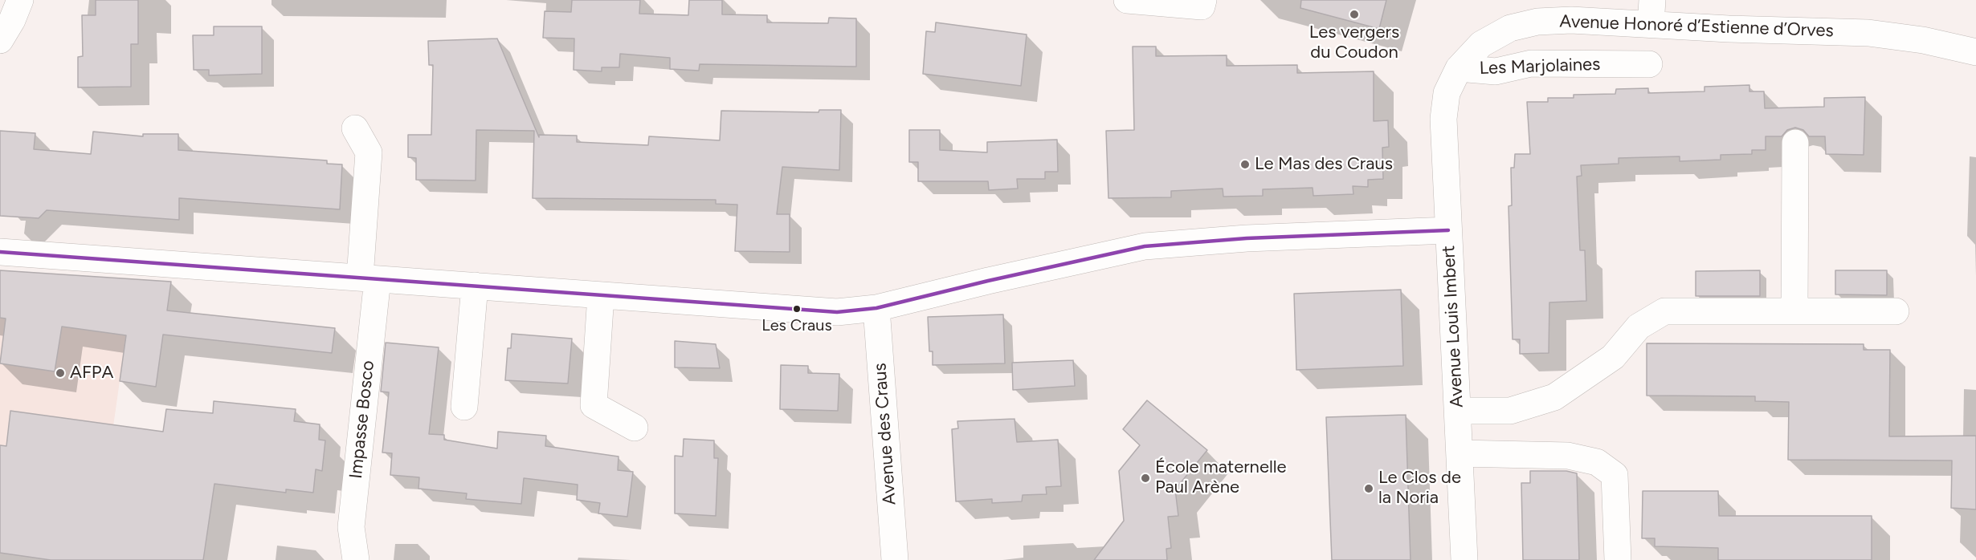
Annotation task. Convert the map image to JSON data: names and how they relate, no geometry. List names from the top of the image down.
{
  "streets": {
    "street": [
      "Avenue Honoré d’Estienne d’Orves",
      "Les Marjolaines",
      "Avenue Louis Imbert",
      "Impasse Bosco",
      "Avenue des Craus"
    ]
  },
  "crossings": [
    ["Avenue Honoré d’Estienne d’Orves", "Les Marjolaines"],
    ["Avenue Honoré d’Estienne d’Orves", "Avenue Louis Imbert"]
  ],
  "places": [
    "Les vergers du Coudon",
    "Le Mas des Craus",
    "Les Craus",
    "AFPA",
    "École maternelle Paul Arène",
    "Le Clos de la Noria"
  ]
}
